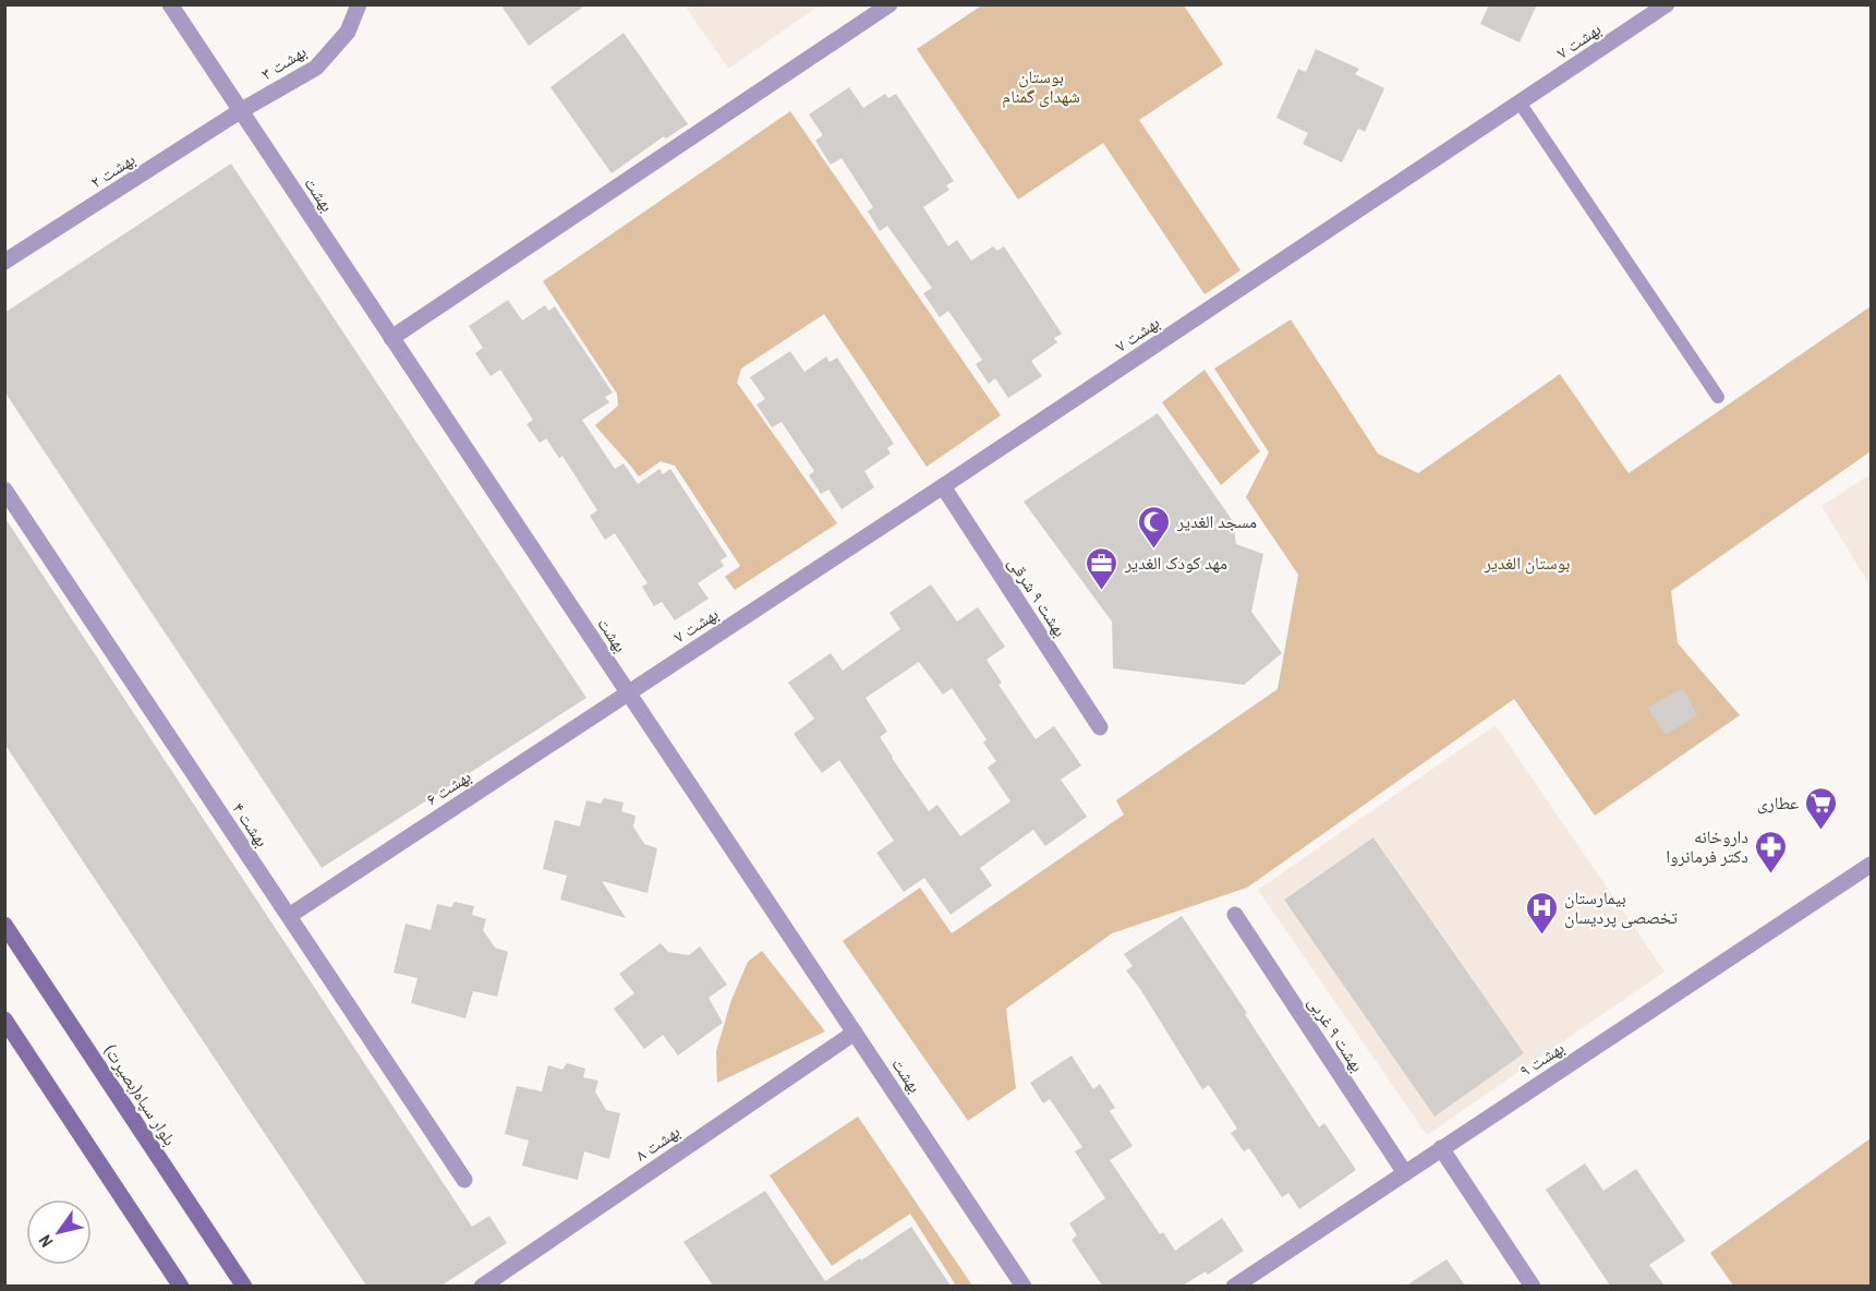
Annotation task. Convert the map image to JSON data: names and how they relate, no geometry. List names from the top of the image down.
{
  "streets": {
    "main road": ["بلوار سپاه(بصیرت)"],
    "street": [
      "بهشت ۷",
      "بهشت ۳",
      "بهشت ۲",
      "بهشت",
      "بهشت ۹ شرقی",
      "بهشت ۶",
      "بهشت ۴",
      "بهشت ۹ غربی",
      "بهشت ۹",
      "بهشت ۸"
    ]
  },
  "crossings": [
    ["بهشت ۷", "بهشت"],
    ["بهشت ۷", "بهشت ۹ شرقی"],
    ["بهشت ۷", "بهشت ۶"],
    ["بهشت ۳", "بهشت ۲"],
    ["بهشت ۳", "بهشت"],
    ["بهشت ۲", "بهشت"],
    ["بهشت", "بهشت ۶"],
    ["بهشت", "بهشت ۸"],
    ["بهشت ۶", "بهشت ۴"],
    ["بهشت ۹ غربی", "بهشت ۹"]
  ],
  "parks": ["بوستان شهدای گمنام", "بوستان الغدیر"],
  "places": {
    "mosque": ["مسجد الغدیر"],
    "office": ["مهد کودک الغدیر"],
    "supermarket": ["عطاری"],
    "pharmacy": ["داروخانه دکتر فرمانروا"],
    "hospital": ["بیمارستان تخصصی پردیسان"]
  },
  "north": "bottom left"
}
